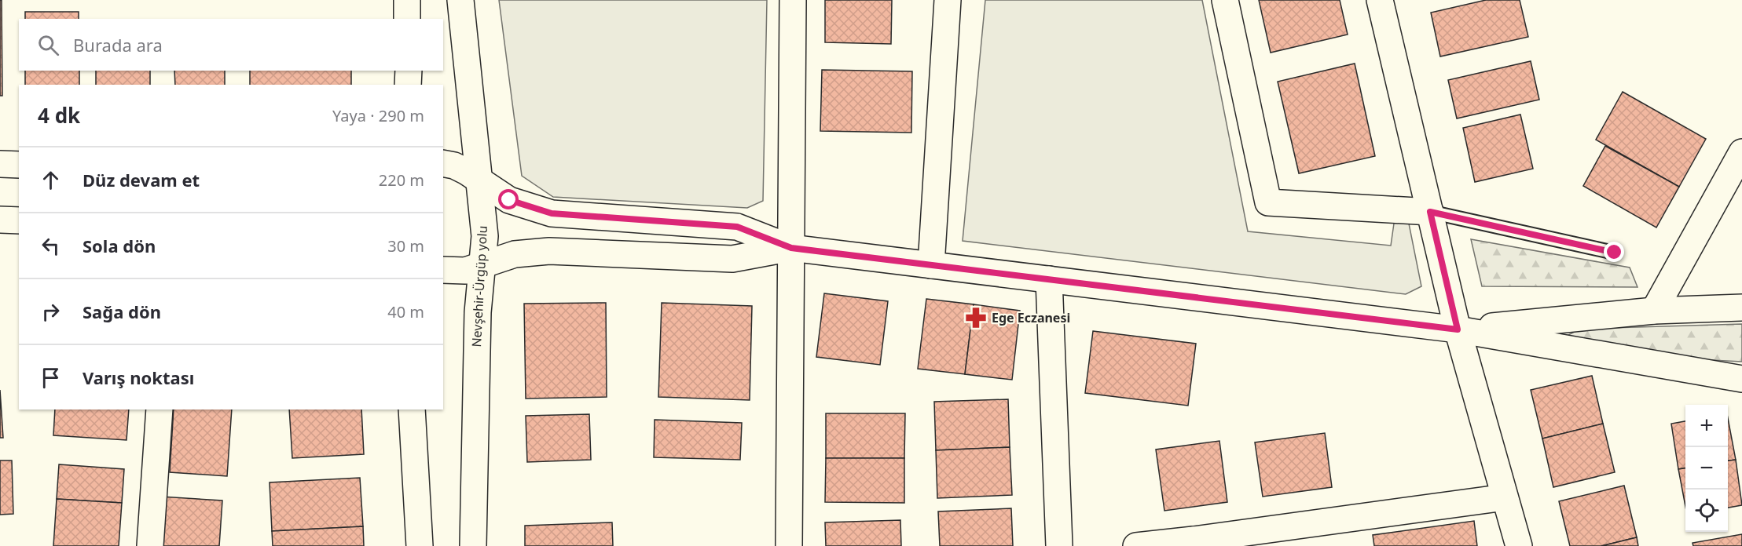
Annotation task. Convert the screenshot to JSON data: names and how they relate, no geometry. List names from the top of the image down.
{
  "streets": {
    "main road": ["Nevşehir-Ürgüp yolu"]
  },
  "places": {
    "pharmacy": ["Ege Eczanesi"]
  },
  "page": {
    "search": "Burada ara",
    "heading": ["4 dk", "Yaya · 290 m"],
    "list": [
      ["Düz devam et", "220 m"],
      ["Sola dön", "30 m"],
      ["Sağa dön", "40 m"],
      "Varış noktası"
    ],
    "map_buttons": ["+", "−"]
  }
}
